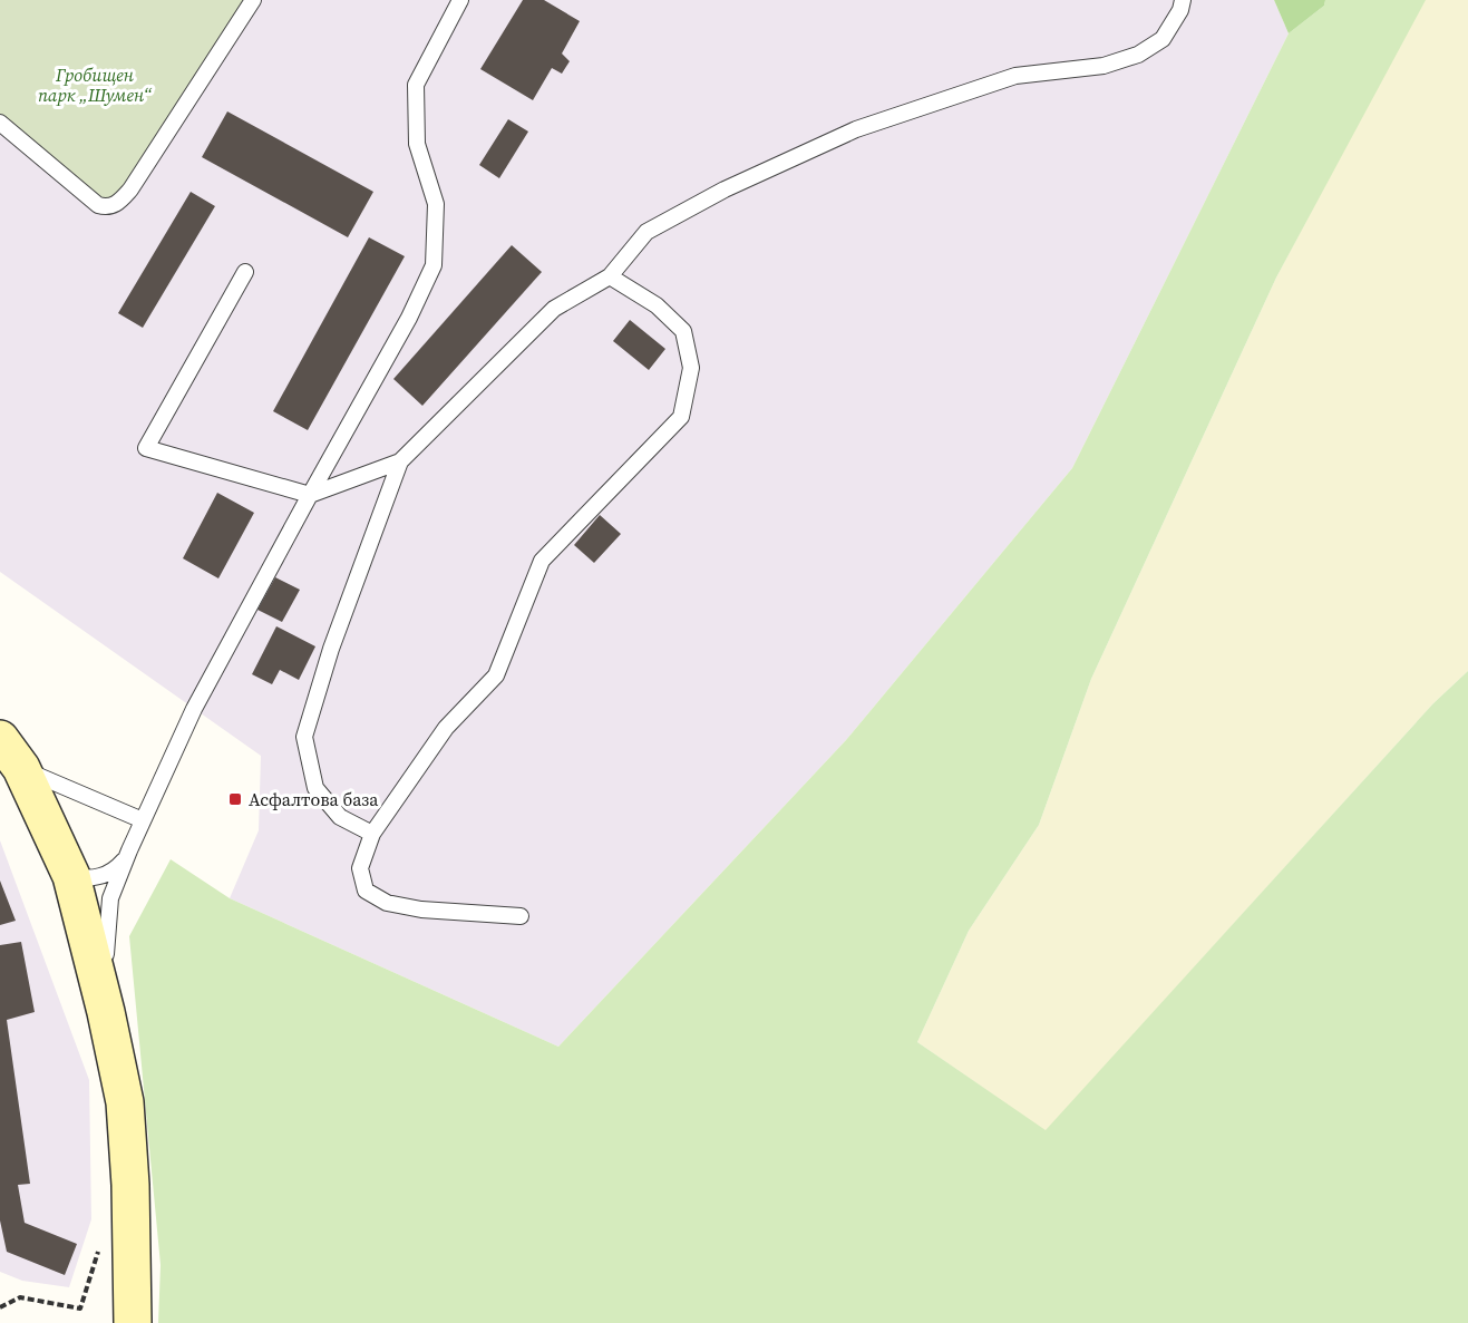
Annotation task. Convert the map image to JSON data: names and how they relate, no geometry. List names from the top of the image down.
{
  "parks": ["Гробищен парк „Шумен“"],
  "places": {
    "transit": ["Асфалтова база"]
  }
}
